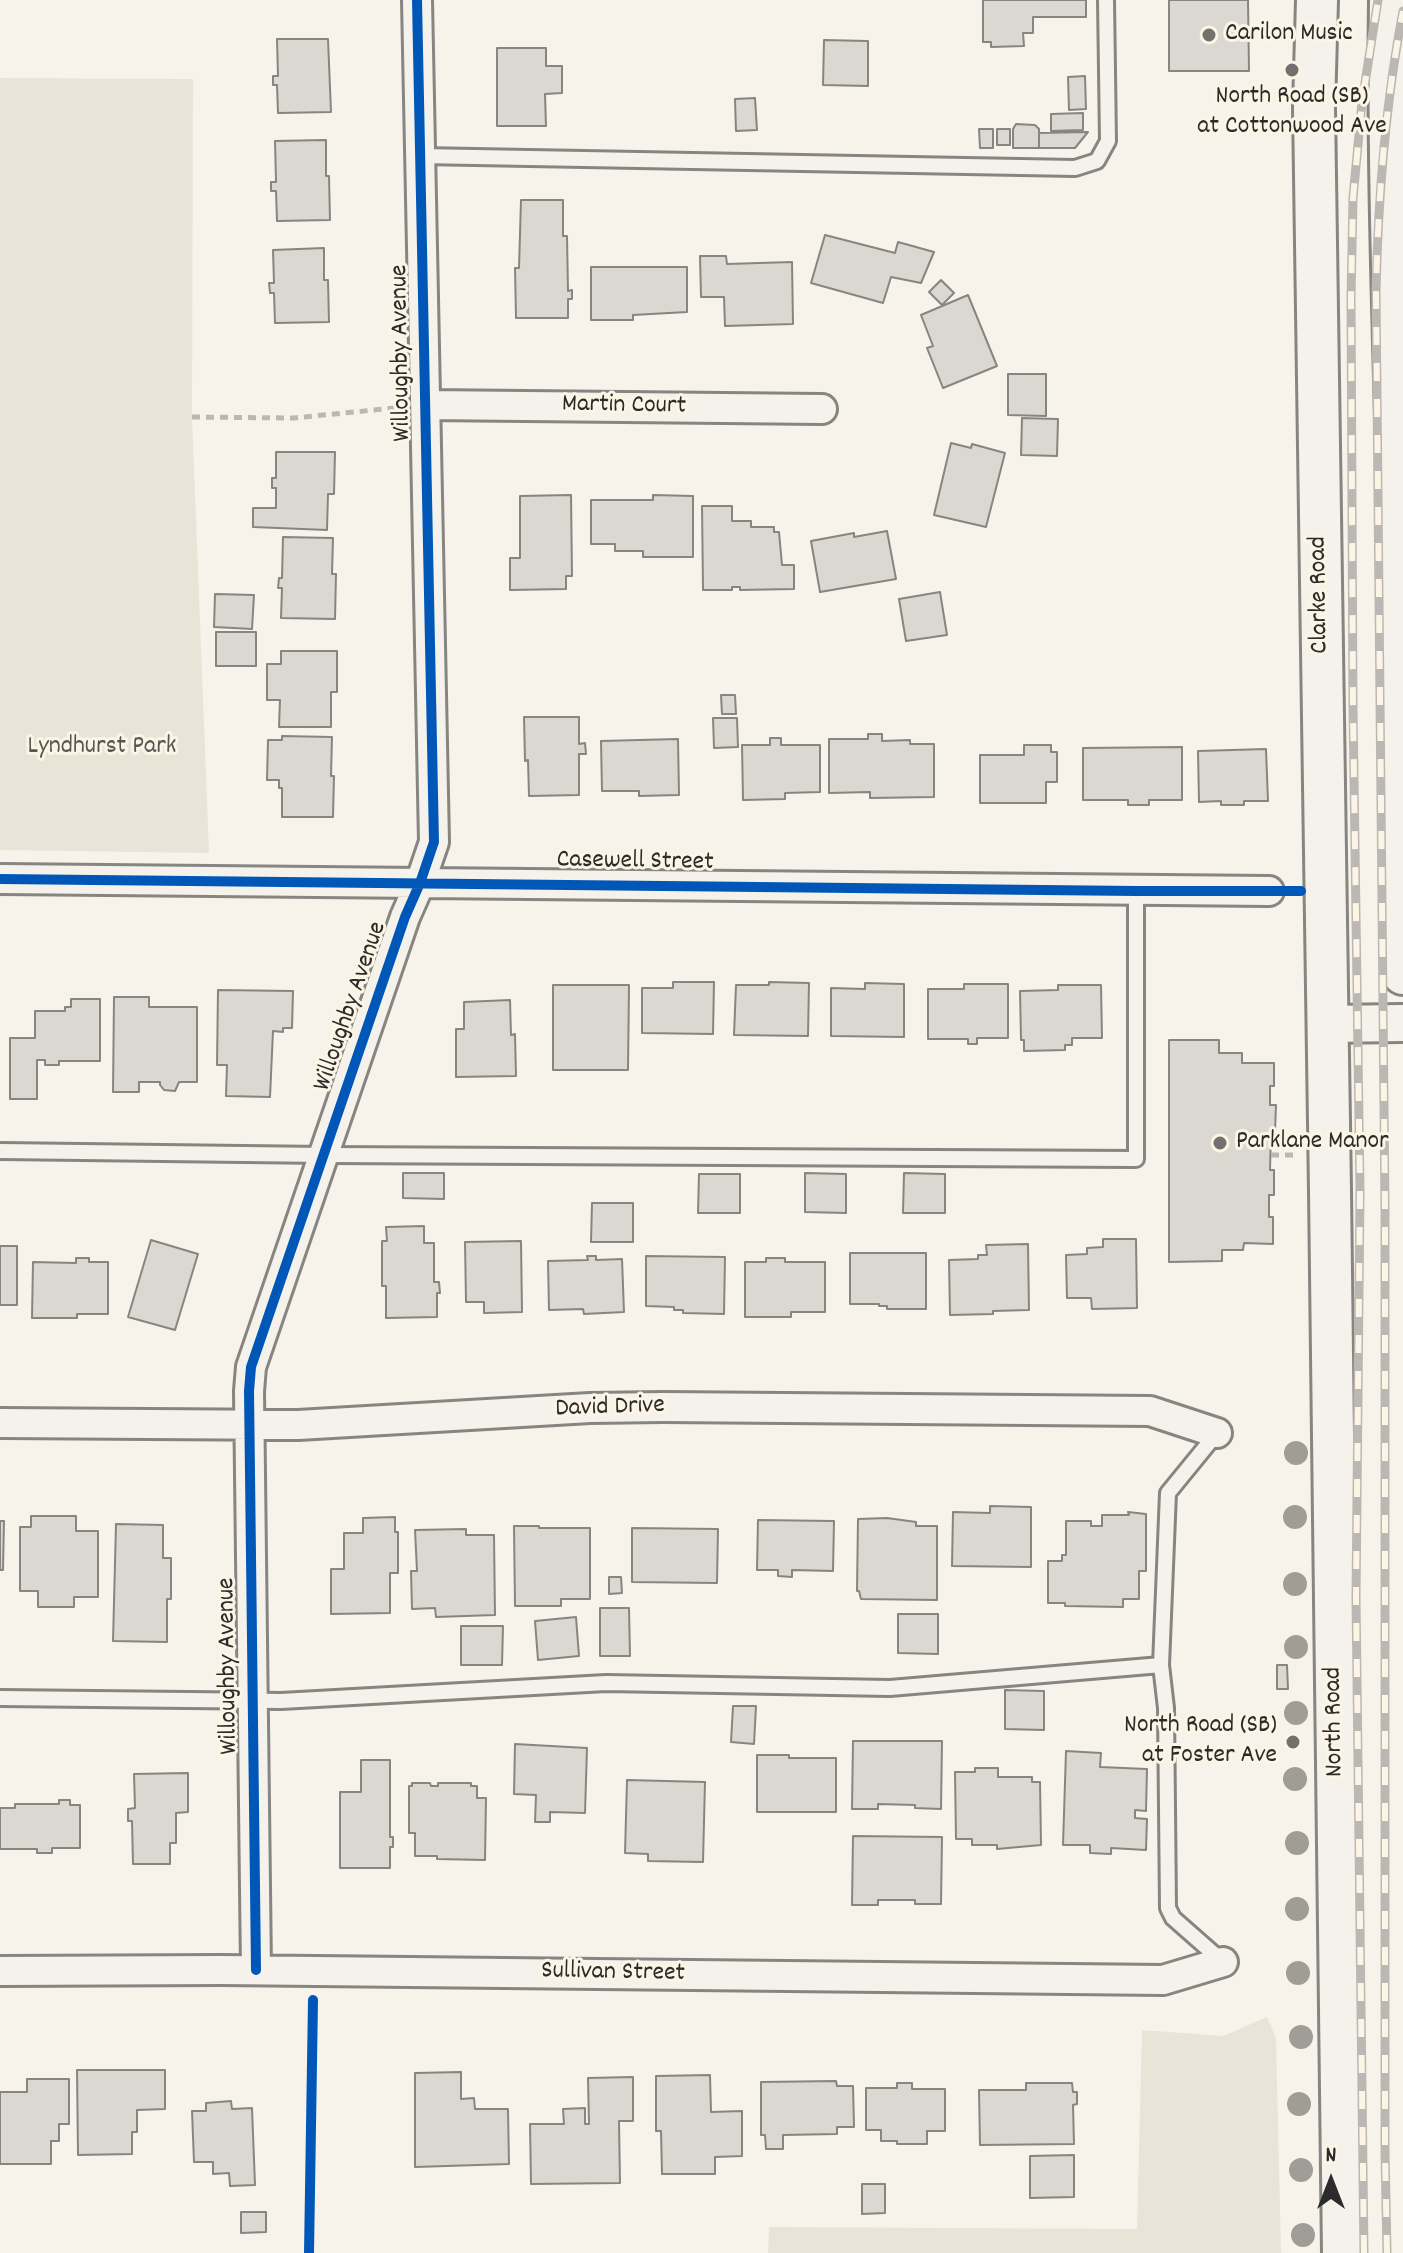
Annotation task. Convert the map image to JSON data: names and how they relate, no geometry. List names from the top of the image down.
{
  "streets": {
    "main road": ["Clarke Road", "North Road"],
    "street": [
      "Willoughby Avenue",
      "Martin Court",
      "Casewell Street",
      "David Drive",
      "Sullivan Street"
    ]
  },
  "crossings": [
    ["Willoughby Avenue", "Martin Court"],
    ["Willoughby Avenue", "Casewell Street"],
    ["Willoughby Avenue", "David Drive"],
    ["Willoughby Avenue", "Sullivan Street"],
    ["Clarke Road", "North Road"]
  ],
  "parks": ["Lyndhurst Park"],
  "places": [
    "Carilon Music",
    "North Road (SB) at Cottonwood Ave",
    "Parklane Manor",
    "North Road (SB) at Foster Ave"
  ],
  "north": "top"
}
